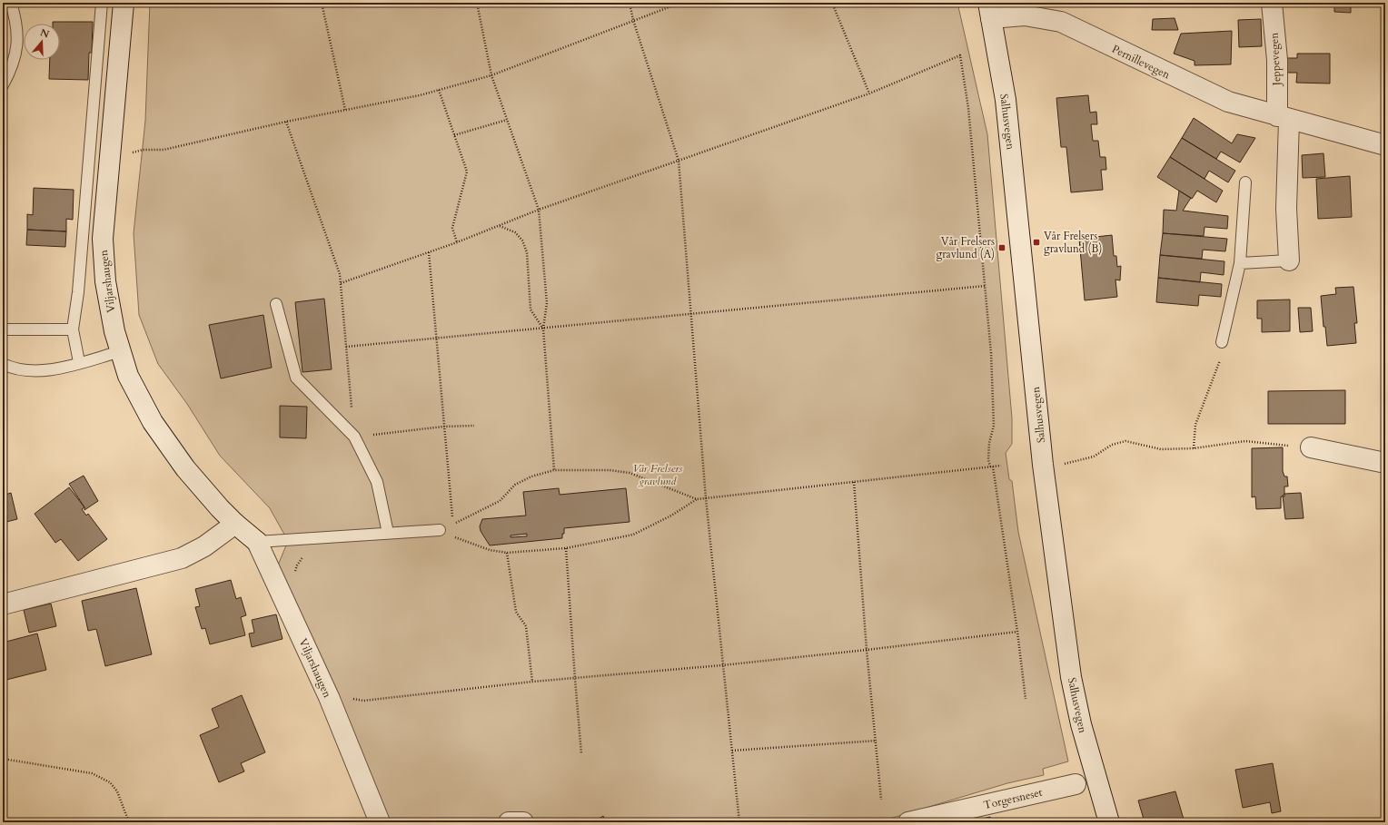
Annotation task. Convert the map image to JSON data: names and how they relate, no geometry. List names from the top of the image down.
{
  "streets": {
    "street": [
      "Jeppevegen",
      "Pernillevegen",
      "Salhusvegen",
      "Viljarshaugen",
      "Torgersneset"
    ]
  },
  "crossings": [
    ["Jeppevegen", "Pernillevegen"],
    ["Pernillevegen", "Salhusvegen"]
  ],
  "parks": ["Vår Frelsers gravlund"],
  "places": {
    "transit": ["Vår Frelsers gravlund (B)", "Vår Frelsers gravlund (A)"]
  },
  "north": "top"
}
